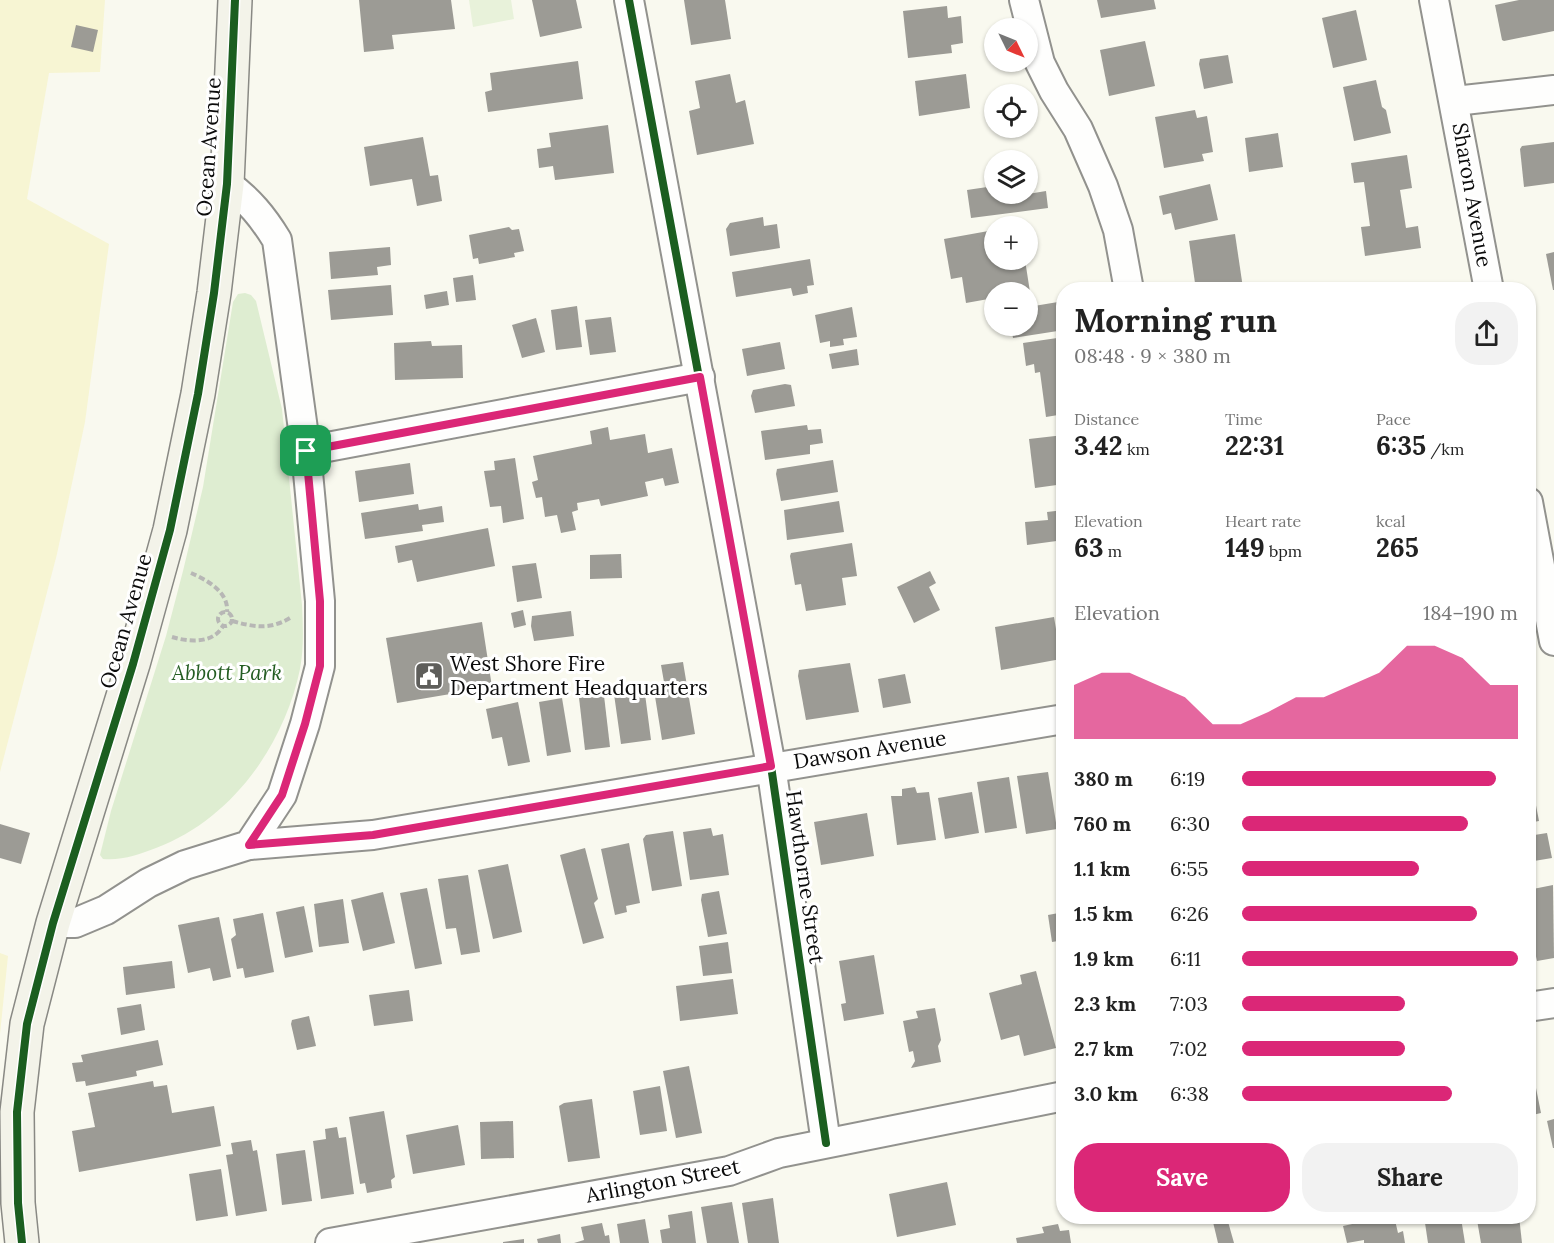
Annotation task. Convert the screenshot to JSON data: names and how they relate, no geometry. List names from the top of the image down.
{
  "streets": {
    "main road": ["Ocean Avenue"],
    "street": [
      "Sharon Avenue",
      "Dawson Avenue",
      "Hawthorne Street",
      "Arlington Street"
    ]
  },
  "crossings": [
    ["Ocean Avenue", "Dawson Avenue"],
    ["Dawson Avenue", "Hawthorne Street"],
    ["Hawthorne Street", "Arlington Street"]
  ],
  "parks": ["Abbott Park"],
  "places": {
    "public building": ["West Shore Fire Department Headquarters"]
  },
  "north": "bottom right",
  "page": {
    "map_buttons": ["+", "−"],
    "heading": ["Morning run", "08:48 · 9 × 380 m"],
    "stats": [
      ["Distance", "3.42 km"],
      ["Time", "22:31"],
      ["Pace", "6:35 /km"],
      ["Elevation", "63 m"],
      ["Heart rate", "149 bpm"],
      ["kcal", "265"]
    ],
    "chart": ["Elevation", "184–190 m"],
    "list": [
      {
        "name": "380 m",
        "note": "6:19"
      },
      {
        "name": "760 m",
        "note": "6:30"
      },
      {
        "name": "1.1 km",
        "note": "6:55"
      },
      {
        "name": "1.5 km",
        "note": "6:26"
      },
      {
        "name": "1.9 km",
        "note": "6:11"
      },
      {
        "name": "2.3 km",
        "note": "7:03"
      },
      {
        "name": "2.7 km",
        "note": "7:02"
      },
      {
        "name": "3.0 km",
        "note": "6:38"
      }
    ],
    "buttons": ["Save", "Share"]
  }
}
